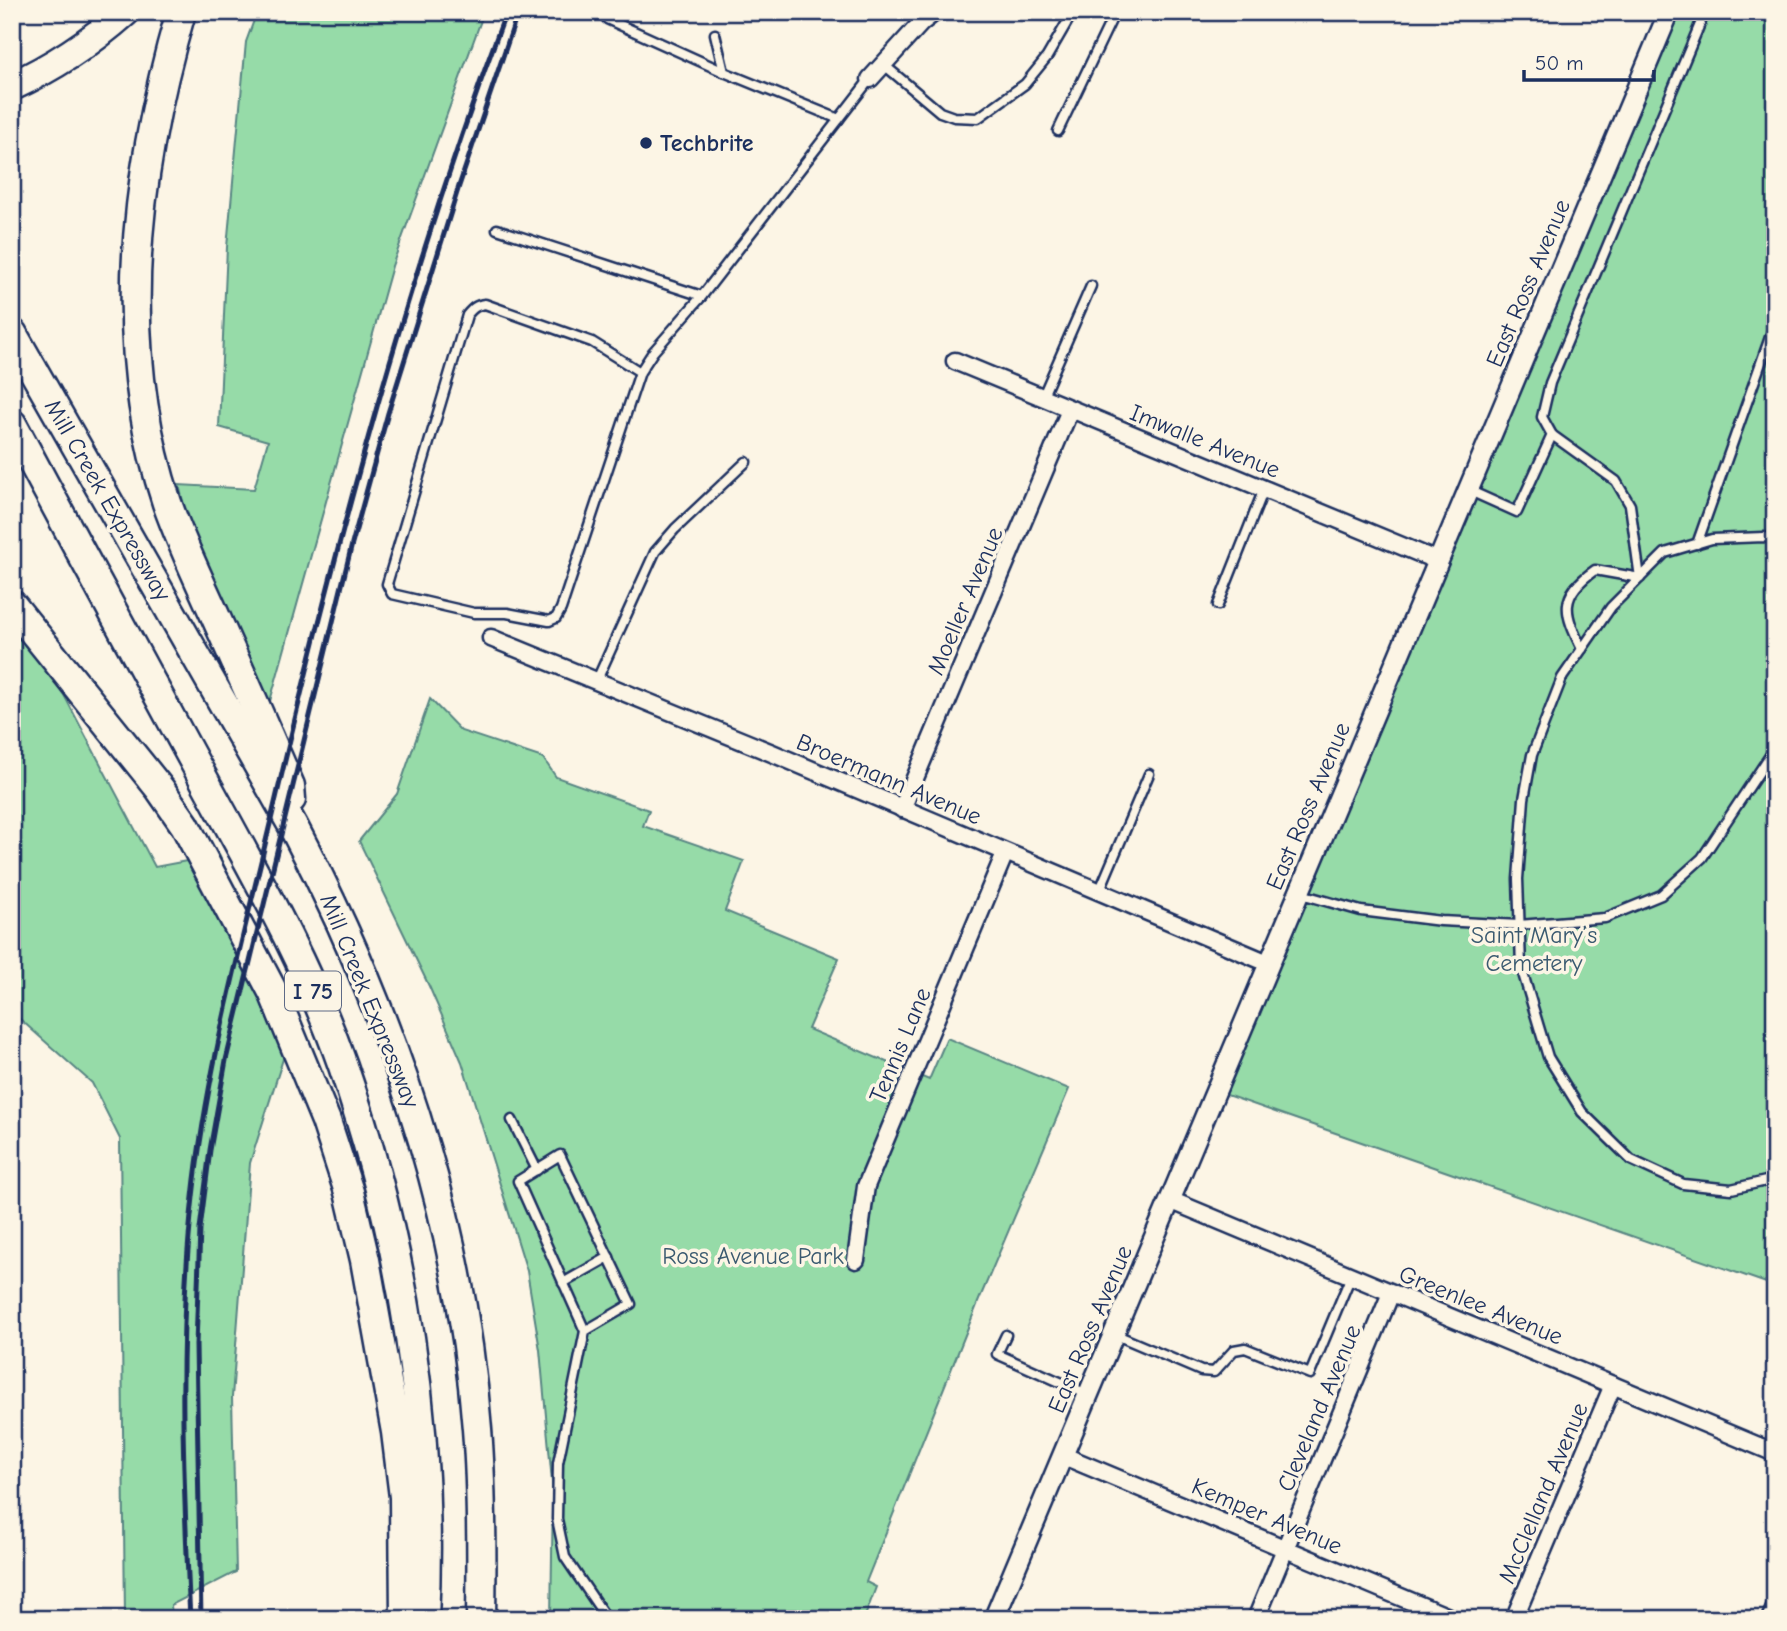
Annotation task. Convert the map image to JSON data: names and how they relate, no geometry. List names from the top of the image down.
{
  "streets": {
    "highway": ["Mill Creek Expressway", "I 75"],
    "street": [
      "East Ross Avenue",
      "Imwalle Avenue",
      "Moeller Avenue",
      "Broermann Avenue",
      "Tennis Lane",
      "Greenlee Avenue",
      "Cleveland Avenue",
      "McClelland Avenue",
      "Kemper Avenue"
    ]
  },
  "crossings": [
    ["East Ross Avenue", "Imwalle Avenue"],
    ["East Ross Avenue", "Broermann Avenue"],
    ["East Ross Avenue", "Greenlee Avenue"],
    ["East Ross Avenue", "Kemper Avenue"],
    ["Imwalle Avenue", "Moeller Avenue"],
    ["Moeller Avenue", "Broermann Avenue"],
    ["Broermann Avenue", "Tennis Lane"],
    ["Greenlee Avenue", "Cleveland Avenue"],
    ["Greenlee Avenue", "McClelland Avenue"],
    ["Cleveland Avenue", "Kemper Avenue"]
  ],
  "parks": ["Saint Mary’s Cemetery", "Ross Avenue Park"],
  "places": ["Techbrite"],
  "scale_bar": "50 m"
}
